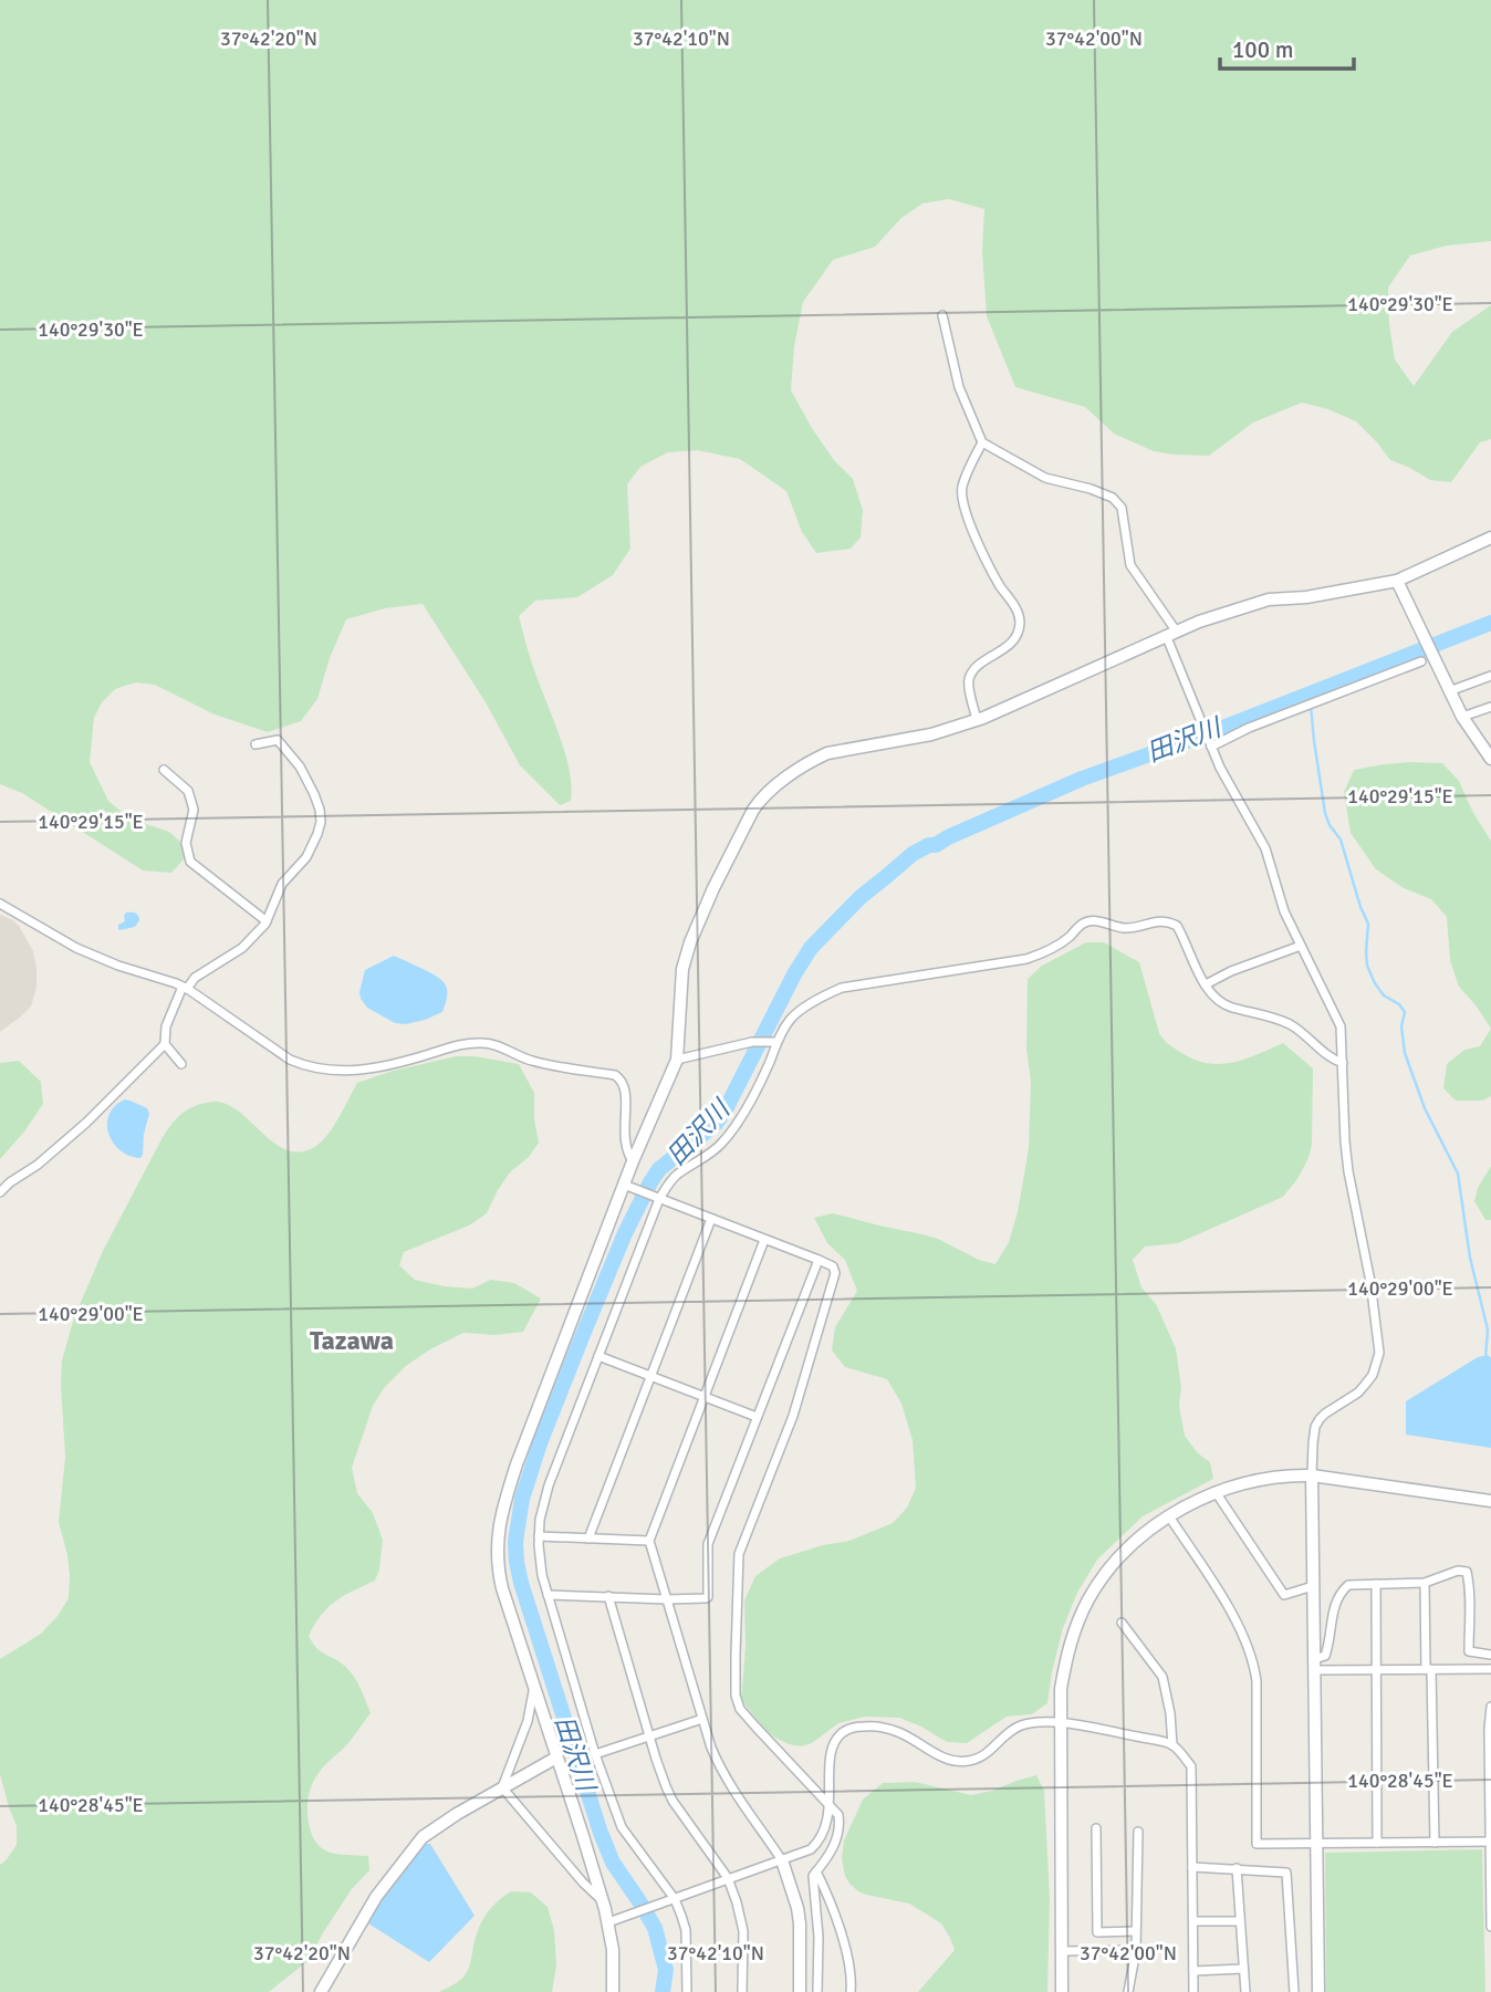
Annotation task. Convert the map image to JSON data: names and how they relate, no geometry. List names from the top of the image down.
{
  "districts": ["Tazawa"],
  "water": ["田沢川"],
  "scale_bar": "100 m",
  "coordinates": [
    "37°42'20\"N",
    "37°42'10\"N",
    "37°42'00\"N",
    "140°29'30\"E",
    "140°29'15\"E",
    "140°29'00\"E",
    "140°28'45\"E"
  ]
}
